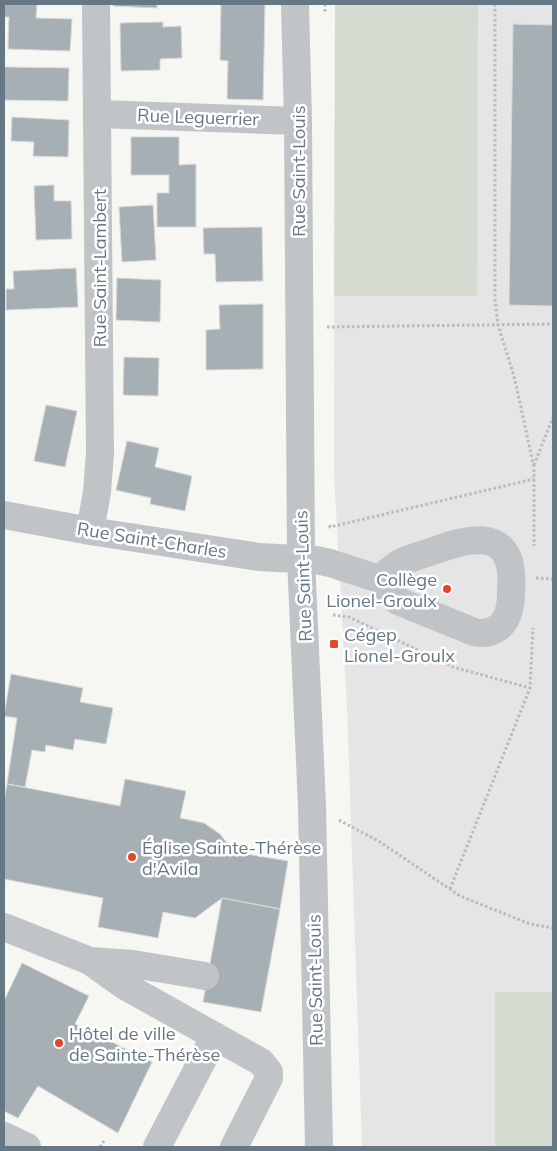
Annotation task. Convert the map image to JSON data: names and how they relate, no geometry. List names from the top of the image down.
{
  "streets": {
    "street": [
      "Rue Leguerrier",
      "Rue Saint-Louis",
      "Rue Saint-Lambert",
      "Rue Saint-Charles"
    ]
  },
  "crossings": [
    ["Rue Leguerrier", "Rue Saint-Louis"],
    ["Rue Leguerrier", "Rue Saint-Lambert"],
    ["Rue Saint-Louis", "Rue Saint-Charles"],
    ["Rue Saint-Lambert", "Rue Saint-Charles"]
  ],
  "places": {
    "other": ["Collège Lionel-Groulx", "Église Sainte-Thérèse d'Avila", "Hôtel de ville de Sainte-Thérèse"],
    "transit": ["Cégep Lionel-Groulx"]
  }
}
